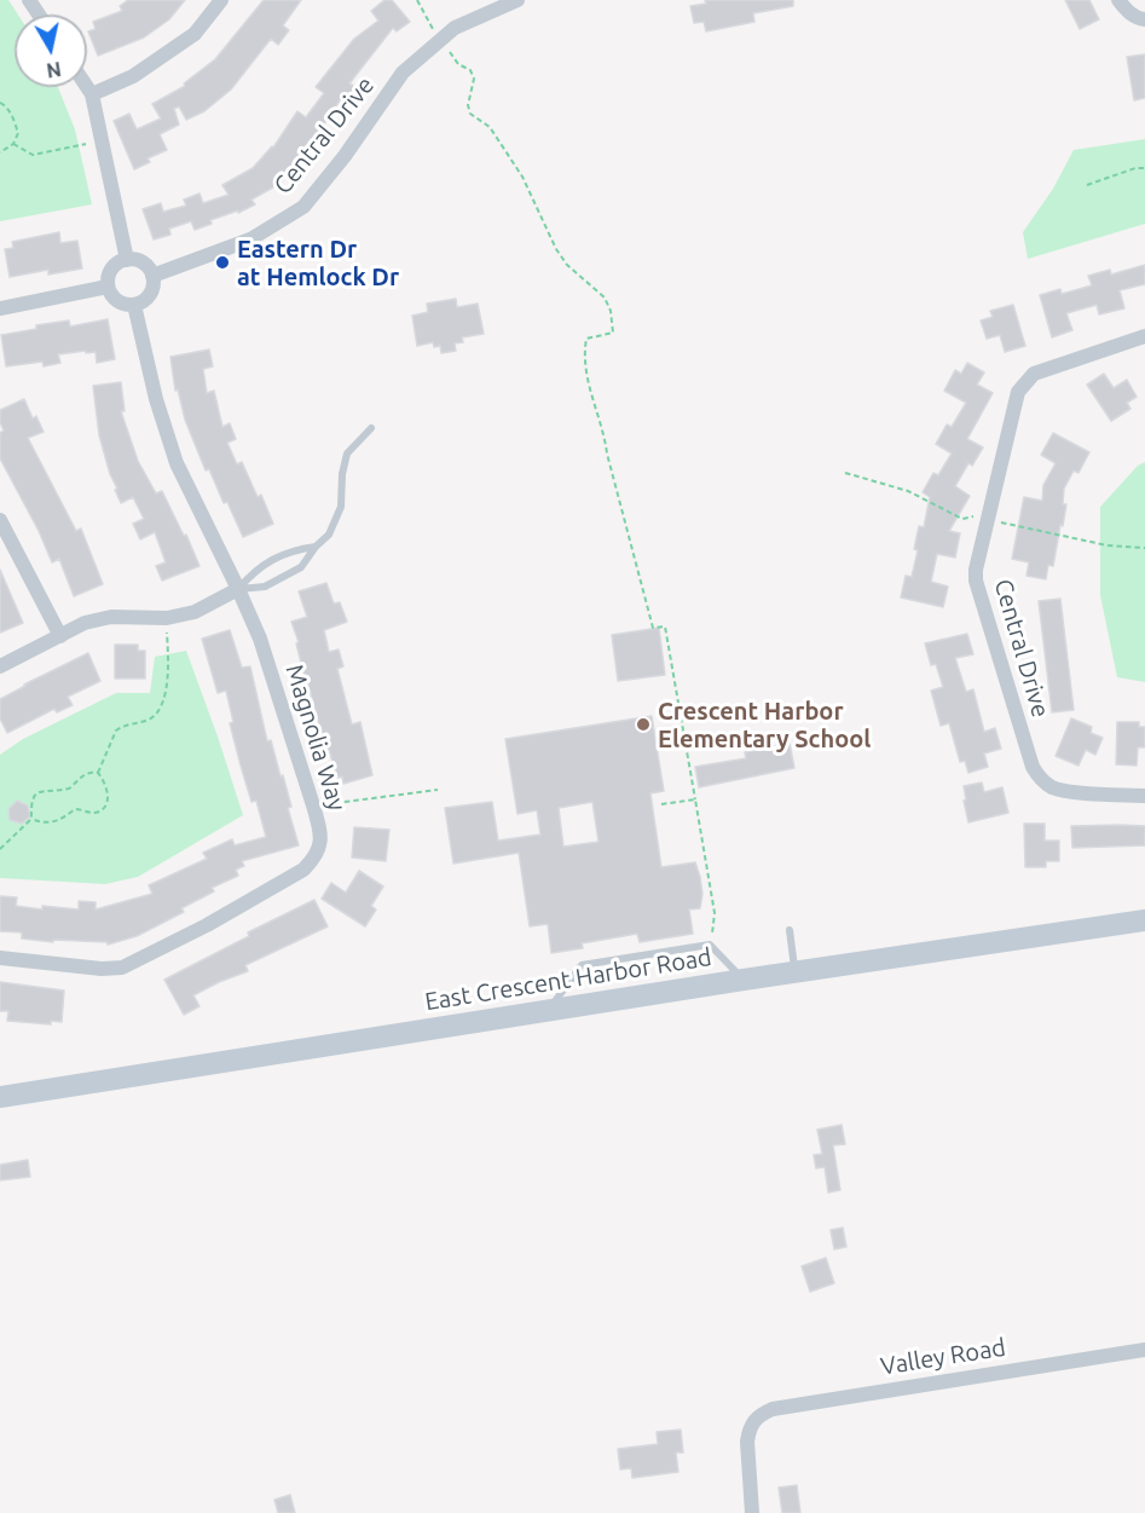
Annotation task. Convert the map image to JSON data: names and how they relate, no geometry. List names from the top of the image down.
{
  "streets": {
    "street": [
      "Central Drive",
      "Magnolia Way",
      "East Crescent Harbor Road",
      "Valley Road"
    ]
  },
  "crossings": [
    ["Central Drive", "Magnolia Way"]
  ],
  "places": ["Eastern Dr at Hemlock Dr", "Crescent Harbor Elementary School"],
  "north": "bottom"
}
